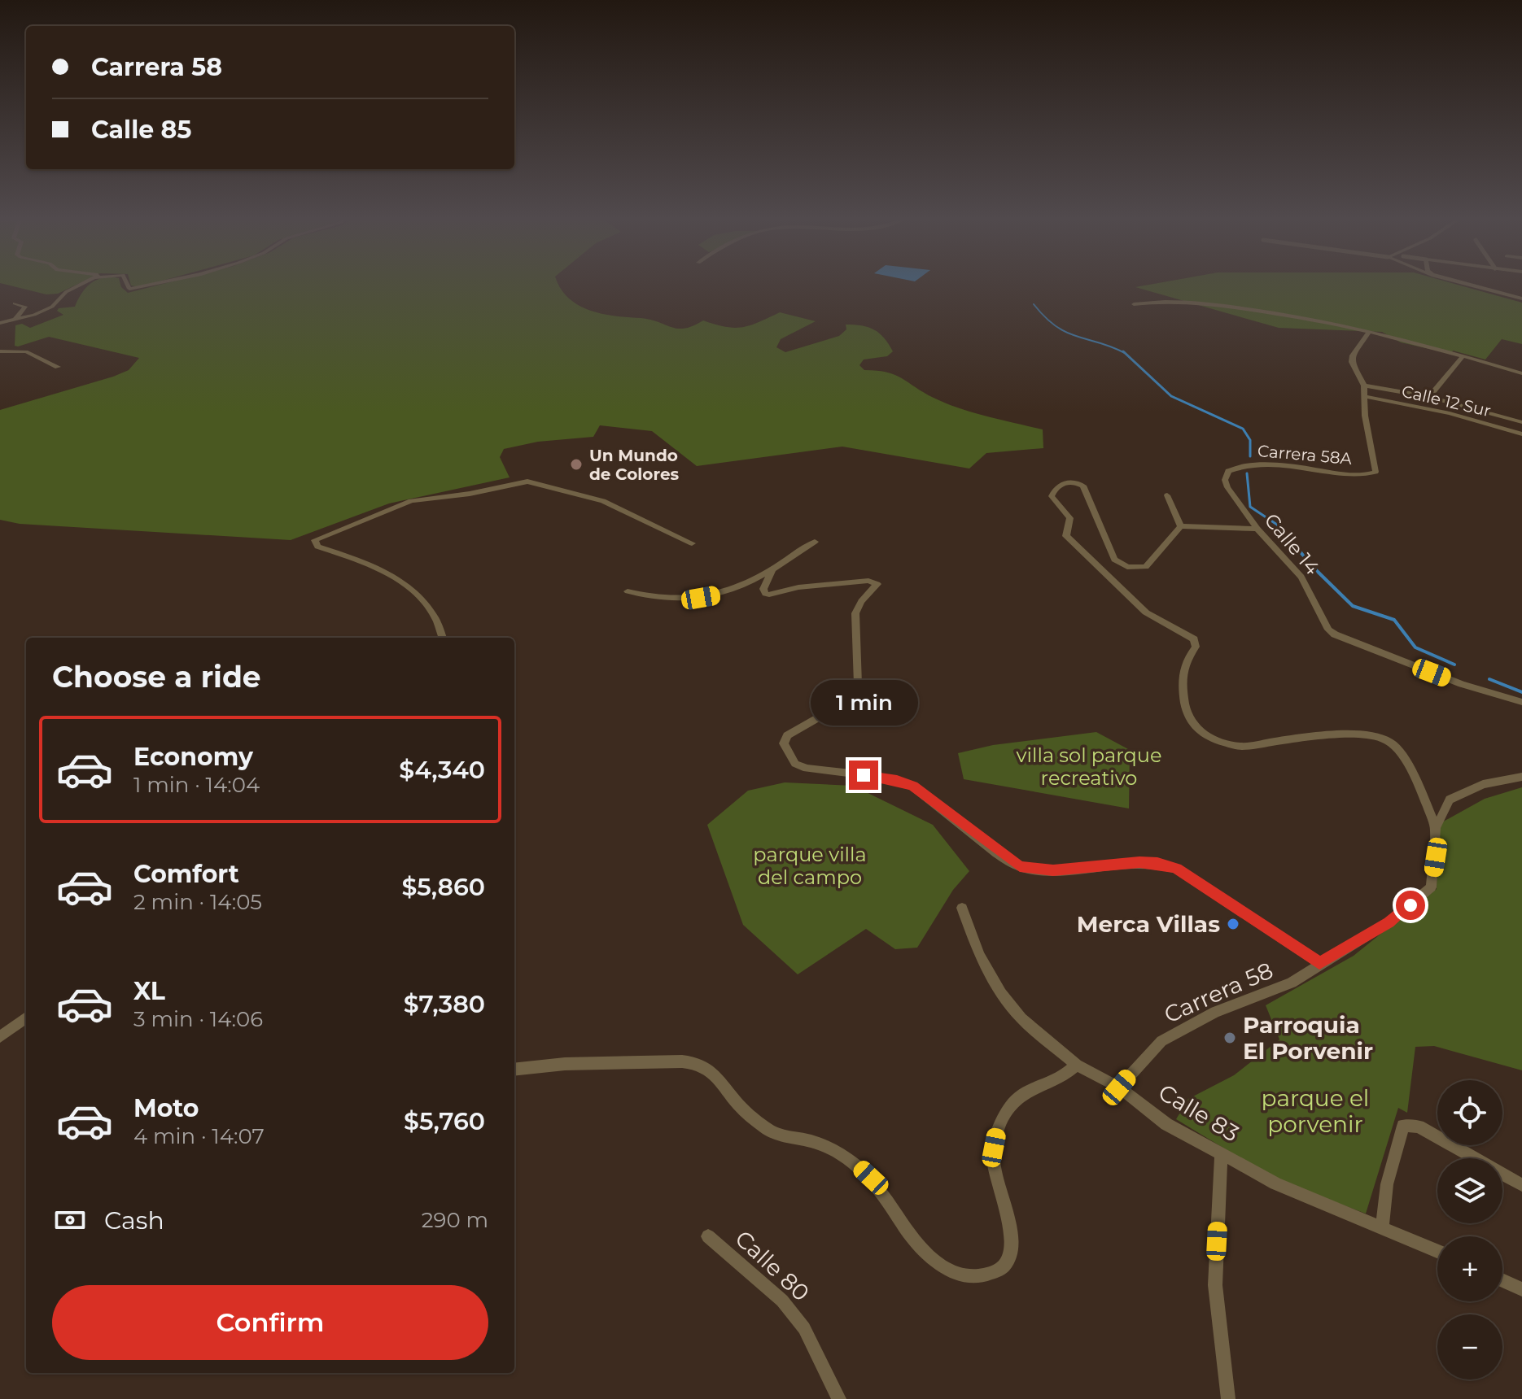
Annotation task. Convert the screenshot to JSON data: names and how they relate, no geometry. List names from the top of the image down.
{
  "streets": {
    "street": [
      "Calle 12 Sur",
      "Carrera 58A",
      "Calle 14",
      "Carrera 58",
      "Calle 83",
      "Calle 80"
    ]
  },
  "crossings": [
    ["Calle 12 Sur", "Carrera 58A"],
    ["Carrera 58A", "Calle 14"],
    ["Carrera 58", "Calle 83"]
  ],
  "parks": ["villa sol parque recreativo", "parque villa del campo", "parque el porvenir"],
  "places": ["Un Mundo de Colores", "Merca Villas", "Parroquia El Porvenir"],
  "page": {
    "banner": ["Carrera 58", "Calle 85"],
    "heading": "Choose a ride",
    "bubble": "1 min",
    "list": [
      {
        "name": "Economy",
        "note": "1 min · 14:04",
        "value": "$4,340"
      },
      {
        "name": "Comfort",
        "note": "2 min · 14:05",
        "value": "$5,860"
      },
      {
        "name": "XL",
        "note": "3 min · 14:06",
        "value": "$7,380"
      },
      {
        "name": "Moto",
        "note": "4 min · 14:07",
        "value": "$5,760"
      }
    ],
    "map_buttons": ["+", "−"],
    "pay": ["Cash", "290 m"],
    "buttons": "Confirm"
  }
}
